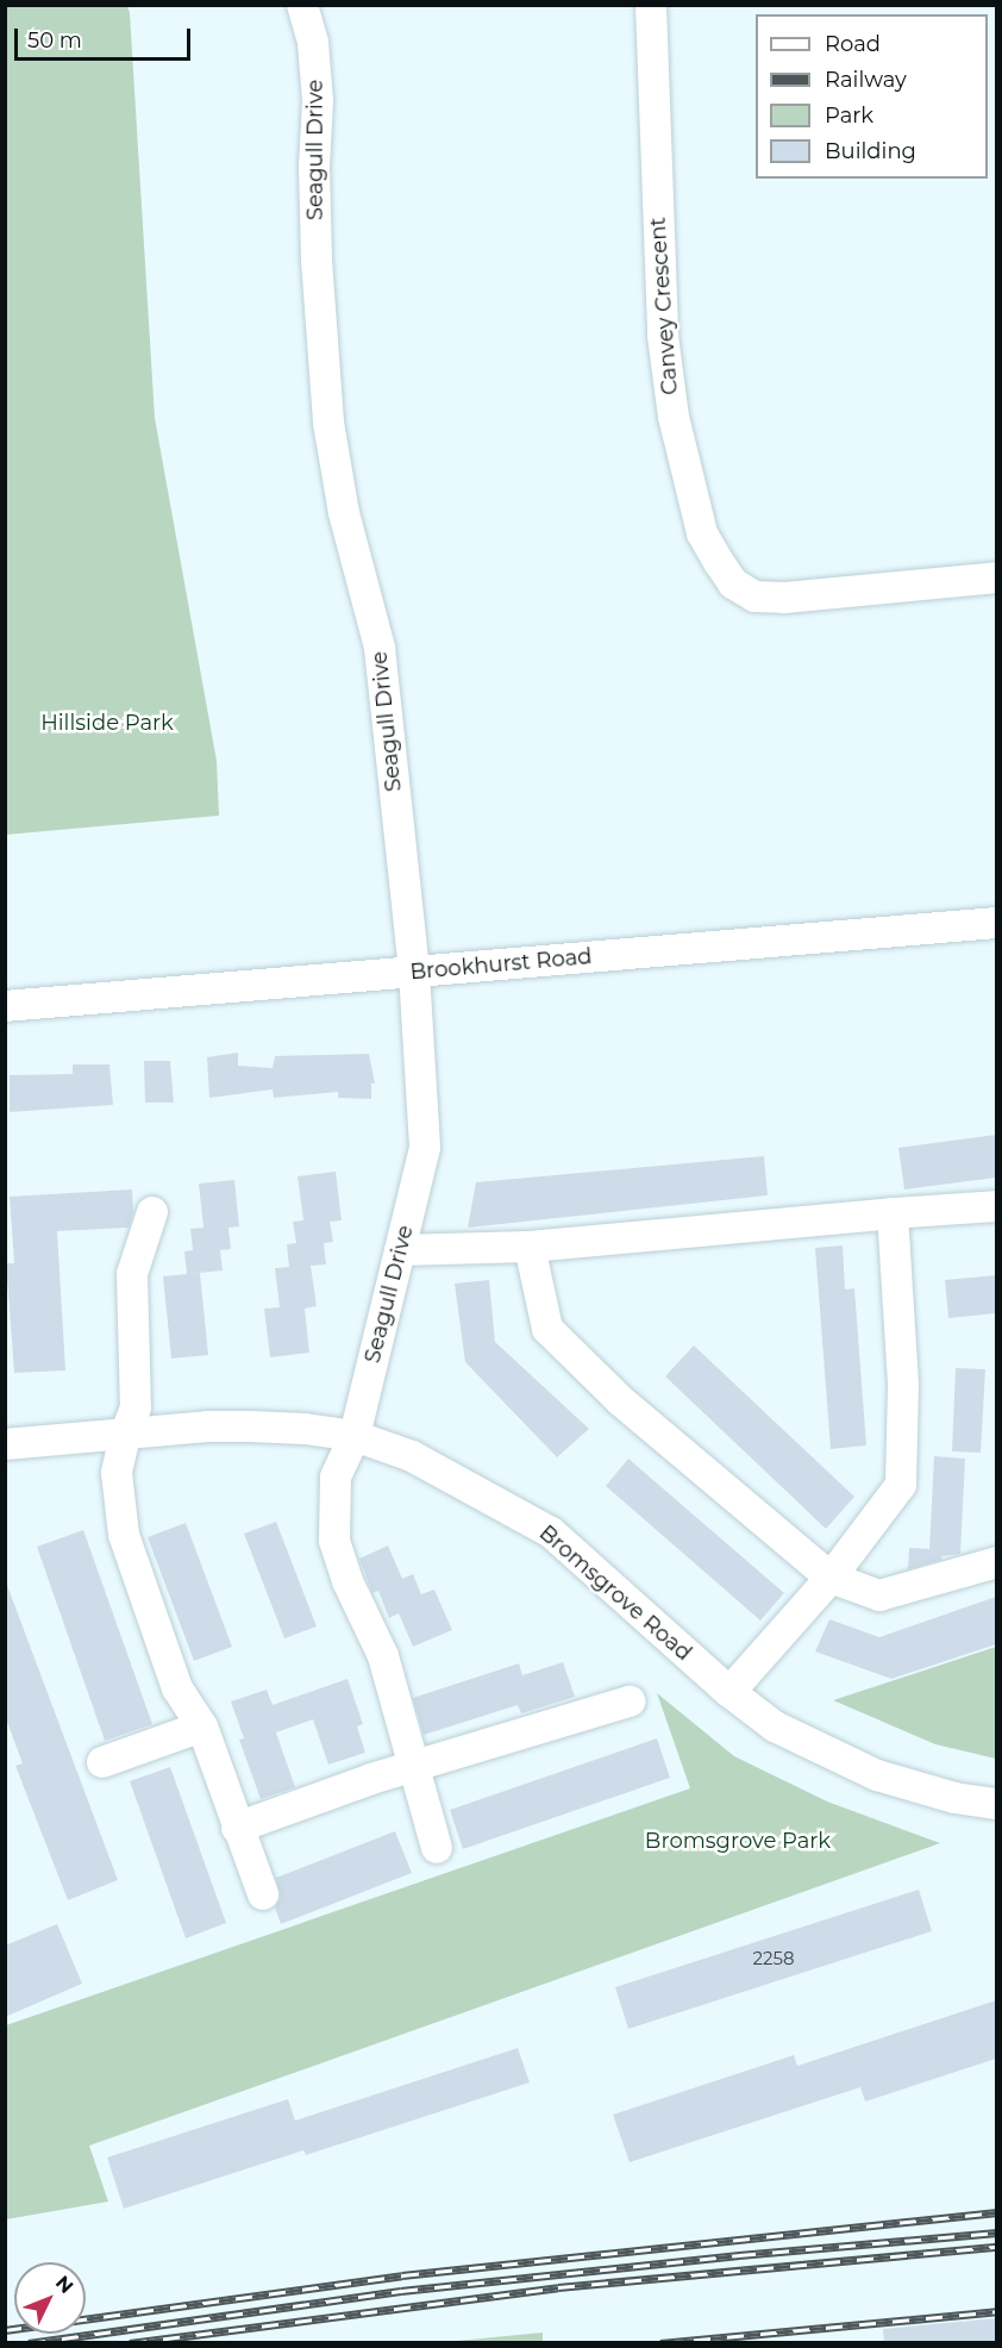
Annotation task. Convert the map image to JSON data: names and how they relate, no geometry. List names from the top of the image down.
{
  "streets": {
    "street": [
      "Seagull Drive",
      "Canvey Crescent",
      "Brookhurst Road",
      "Bromsgrove Road"
    ]
  },
  "crossings": [
    ["Seagull Drive", "Brookhurst Road"],
    ["Seagull Drive", "Bromsgrove Road"]
  ],
  "parks": ["Hillside Park", "Bromsgrove Park"],
  "house_numbers": ["2258"],
  "legend": [
    "Road",
    "Railway",
    "Park",
    "Building"
  ],
  "scale_bar": "50 m",
  "north": "top right"
}
